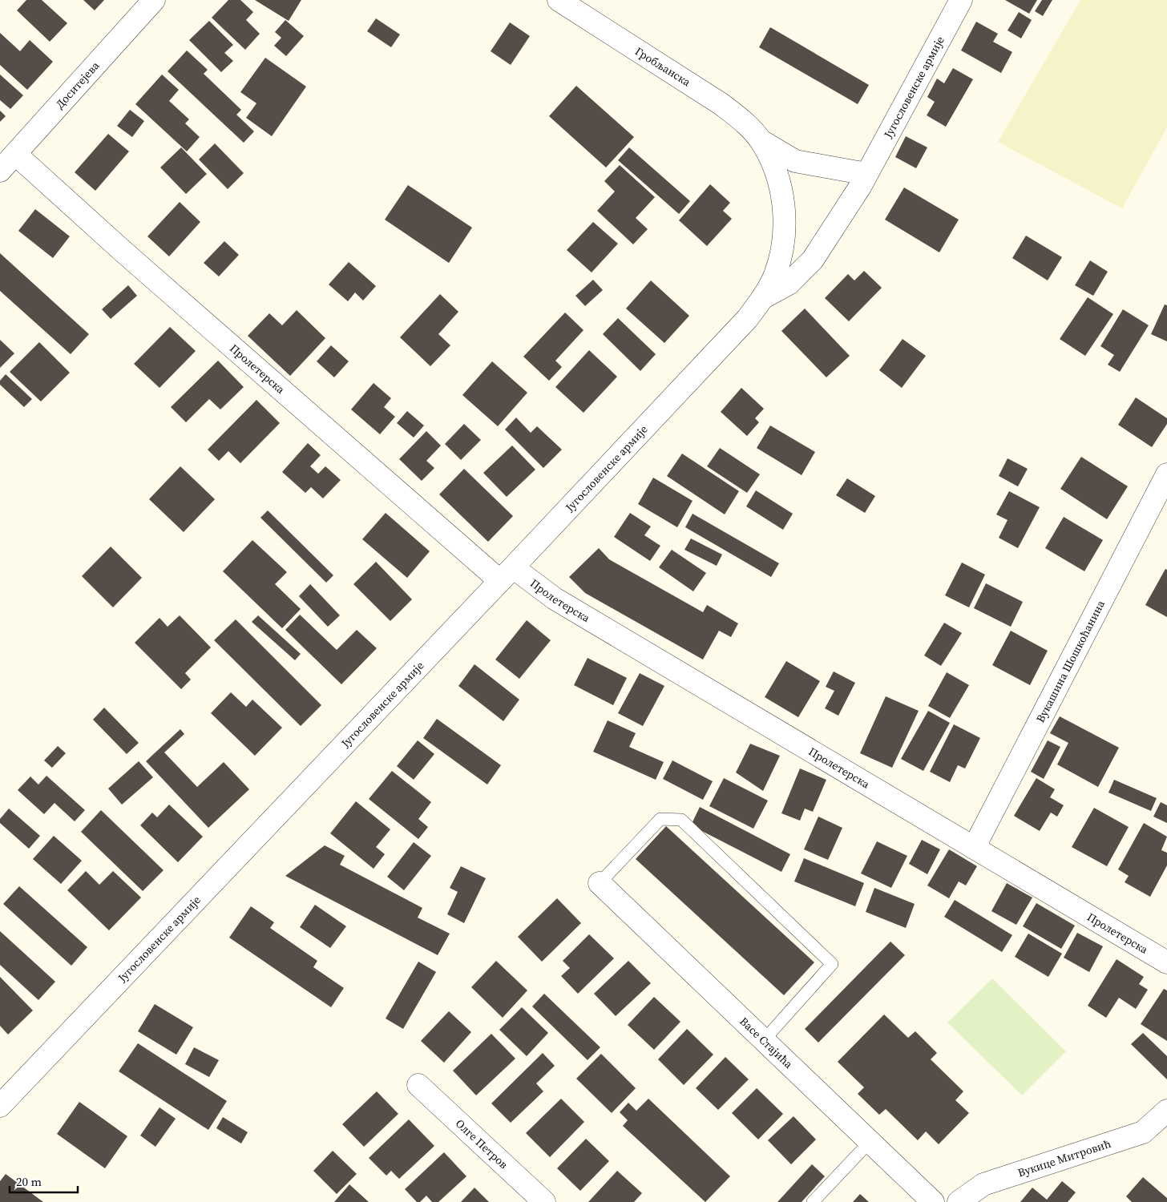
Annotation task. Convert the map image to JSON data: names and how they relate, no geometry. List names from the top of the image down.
{
  "streets": {
    "street": [
      "Гробљанска",
      "Доситејева",
      "Југословенске армије",
      "Пролетерска",
      "Вукашина Шошкоћанина",
      "Васе Стајића",
      "Олге Петров",
      "Вукице Митровић"
    ]
  },
  "crossings": [
    ["Гробљанска", "Југословенске армије"],
    ["Доситејева", "Пролетерска"],
    ["Југословенске армије", "Пролетерска"],
    ["Пролетерска", "Вукашина Шошкоћанина"]
  ],
  "scale_bar": "20 m"
}
